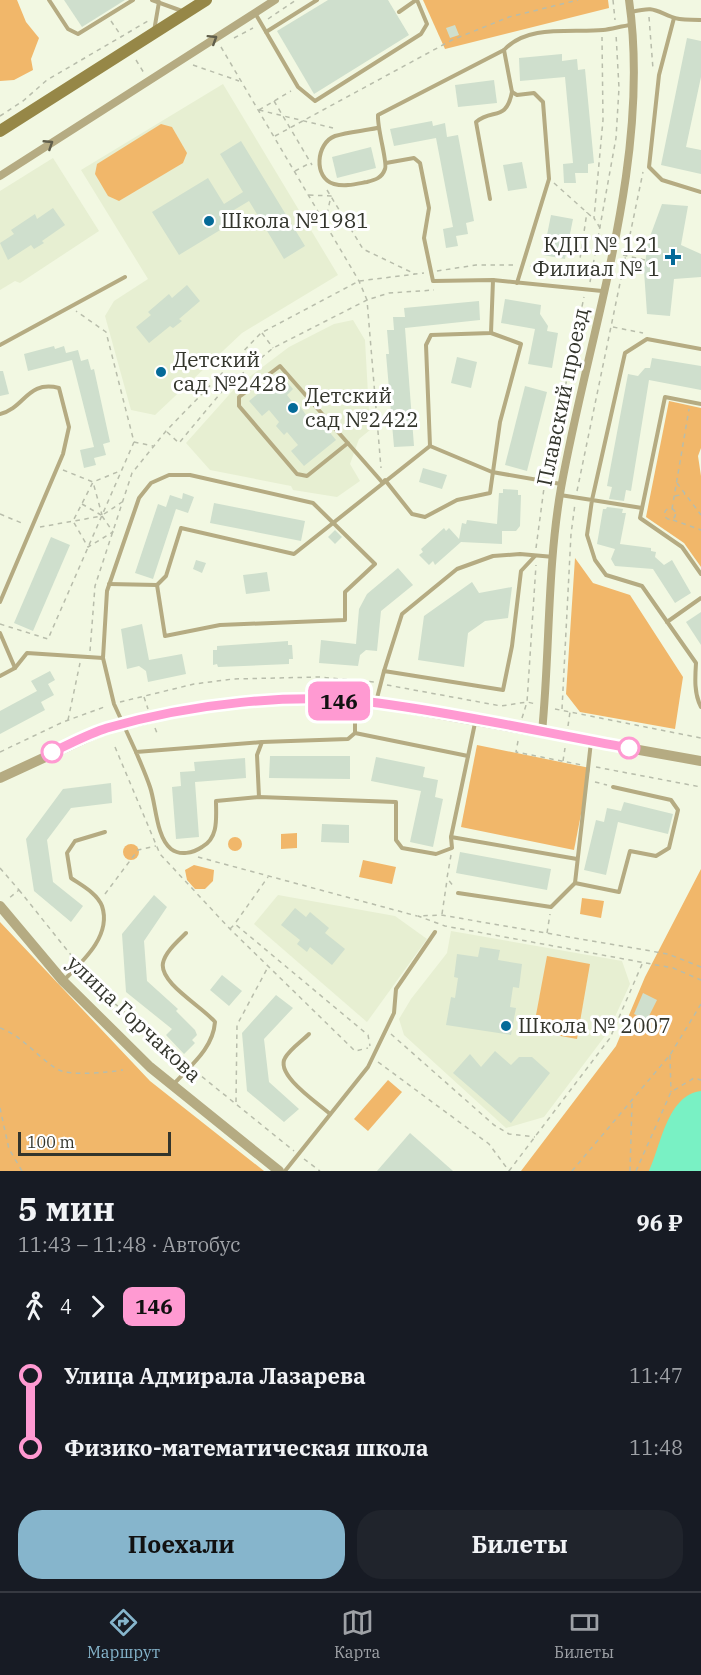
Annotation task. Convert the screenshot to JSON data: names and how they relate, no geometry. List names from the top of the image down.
{
  "streets": {
    "street": ["Плавский проезд", "улица Горчакова"]
  },
  "places": {
    "other": [
      "Школа №1981",
      "Детский сад №2428",
      "Детский сад №2422",
      "Школа № 2007"
    ],
    "health": ["КДП № 121 Филиал № 1"]
  },
  "lines": ["bus line 146"],
  "scale_bar": "100 m",
  "page": {
    "on_map": "146",
    "scale": "100 m",
    "heading": ["5 мин", "11:43 – 11:48 · Автобус", "96 ₽"],
    "legs": ["4", "146"],
    "list": [
      {
        "name": "Улица Адмирала Лазарева",
        "value": "11:47"
      },
      {
        "name": "Физико-математическая школа",
        "value": "11:48"
      }
    ],
    "buttons": ["Поехали", "Билеты"],
    "tabs": ["Маршрут", "Карта", "Билеты"]
  }
}
